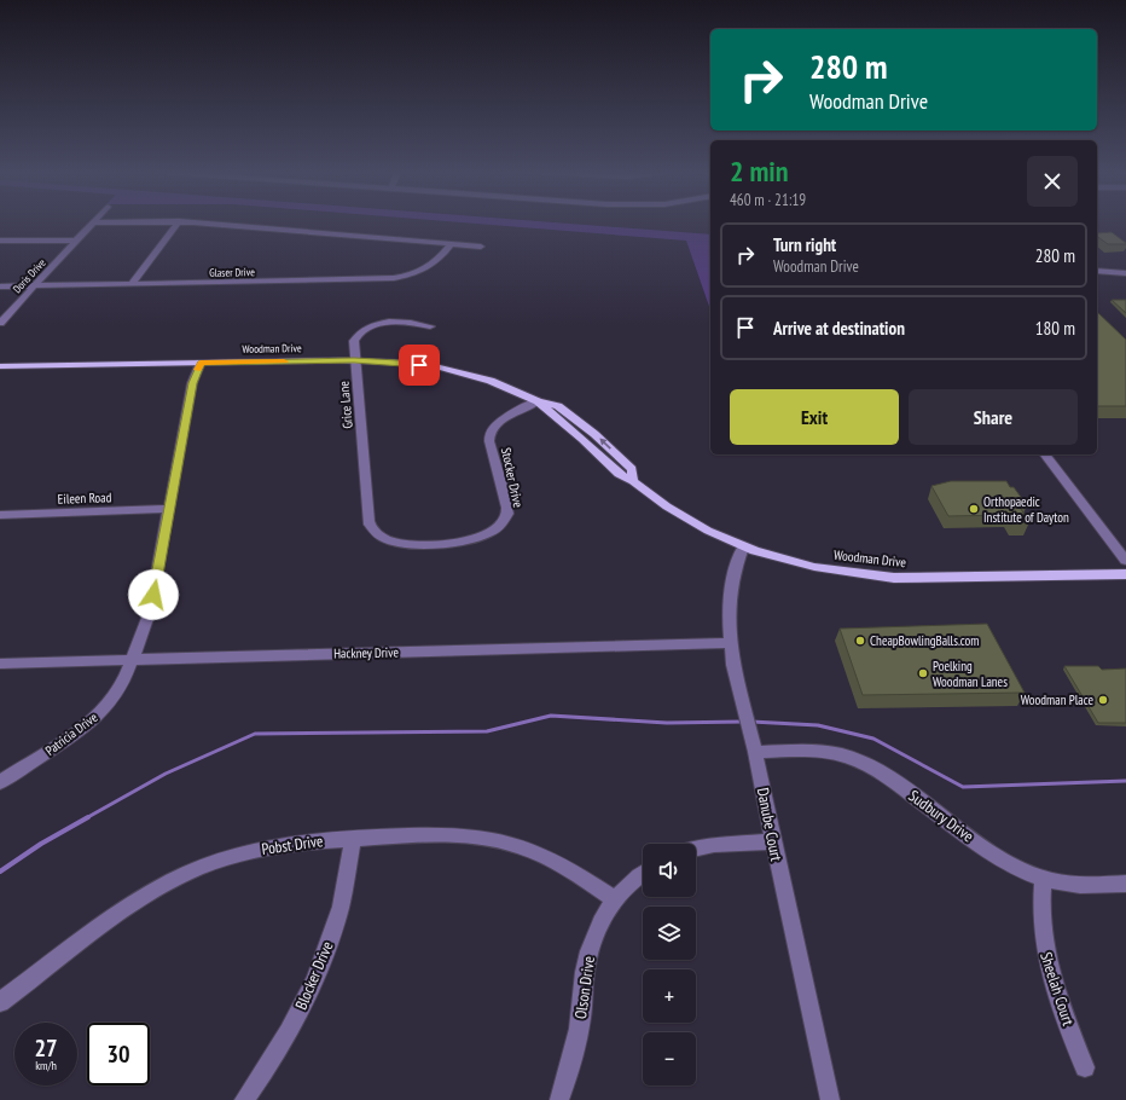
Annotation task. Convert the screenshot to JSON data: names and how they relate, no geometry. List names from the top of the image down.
{
  "streets": {
    "main road": ["Woodman Drive"],
    "street": [
      "Glaser Drive",
      "Doris Drive",
      "Grice Lane",
      "Stocker Drive",
      "Eileen Road",
      "Hackney Drive",
      "Patricia Drive",
      "Sudbury Drive",
      "Danube Court",
      "Pobst Drive",
      "Blocker Drive",
      "Olson Drive",
      "Sheelah Court"
    ]
  },
  "crossings": [
    ["Glaser Drive", "Doris Drive"],
    ["Woodman Drive", "Grice Lane"],
    ["Woodman Drive", "Stocker Drive"],
    ["Woodman Drive", "Patricia Drive"],
    ["Woodman Drive", "Danube Court"],
    ["Grice Lane", "Stocker Drive"],
    ["Eileen Road", "Patricia Drive"],
    ["Hackney Drive", "Patricia Drive"],
    ["Hackney Drive", "Danube Court"],
    ["Sudbury Drive", "Danube Court"],
    ["Sudbury Drive", "Sheelah Court"],
    ["Pobst Drive", "Blocker Drive"],
    ["Pobst Drive", "Olson Drive"]
  ],
  "places": [
    "Orthopaedic Institute of Dayton",
    "CheapBowlingBalls.com",
    "Poelking Woodman Lanes",
    "Woodman Place"
  ],
  "page": {
    "turn": ["280 m", "Woodman Drive"],
    "heading": ["2 min", "460 m · 21:19"],
    "list": [
      {
        "name": "Turn right",
        "note": "Woodman Drive",
        "value": "280 m"
      },
      {
        "name": "Arrive at destination",
        "value": "180 m"
      }
    ],
    "buttons": ["Exit", "Share"],
    "map_buttons": ["+", "−"],
    "speed": "27 km/h",
    "limit": "30"
  }
}
